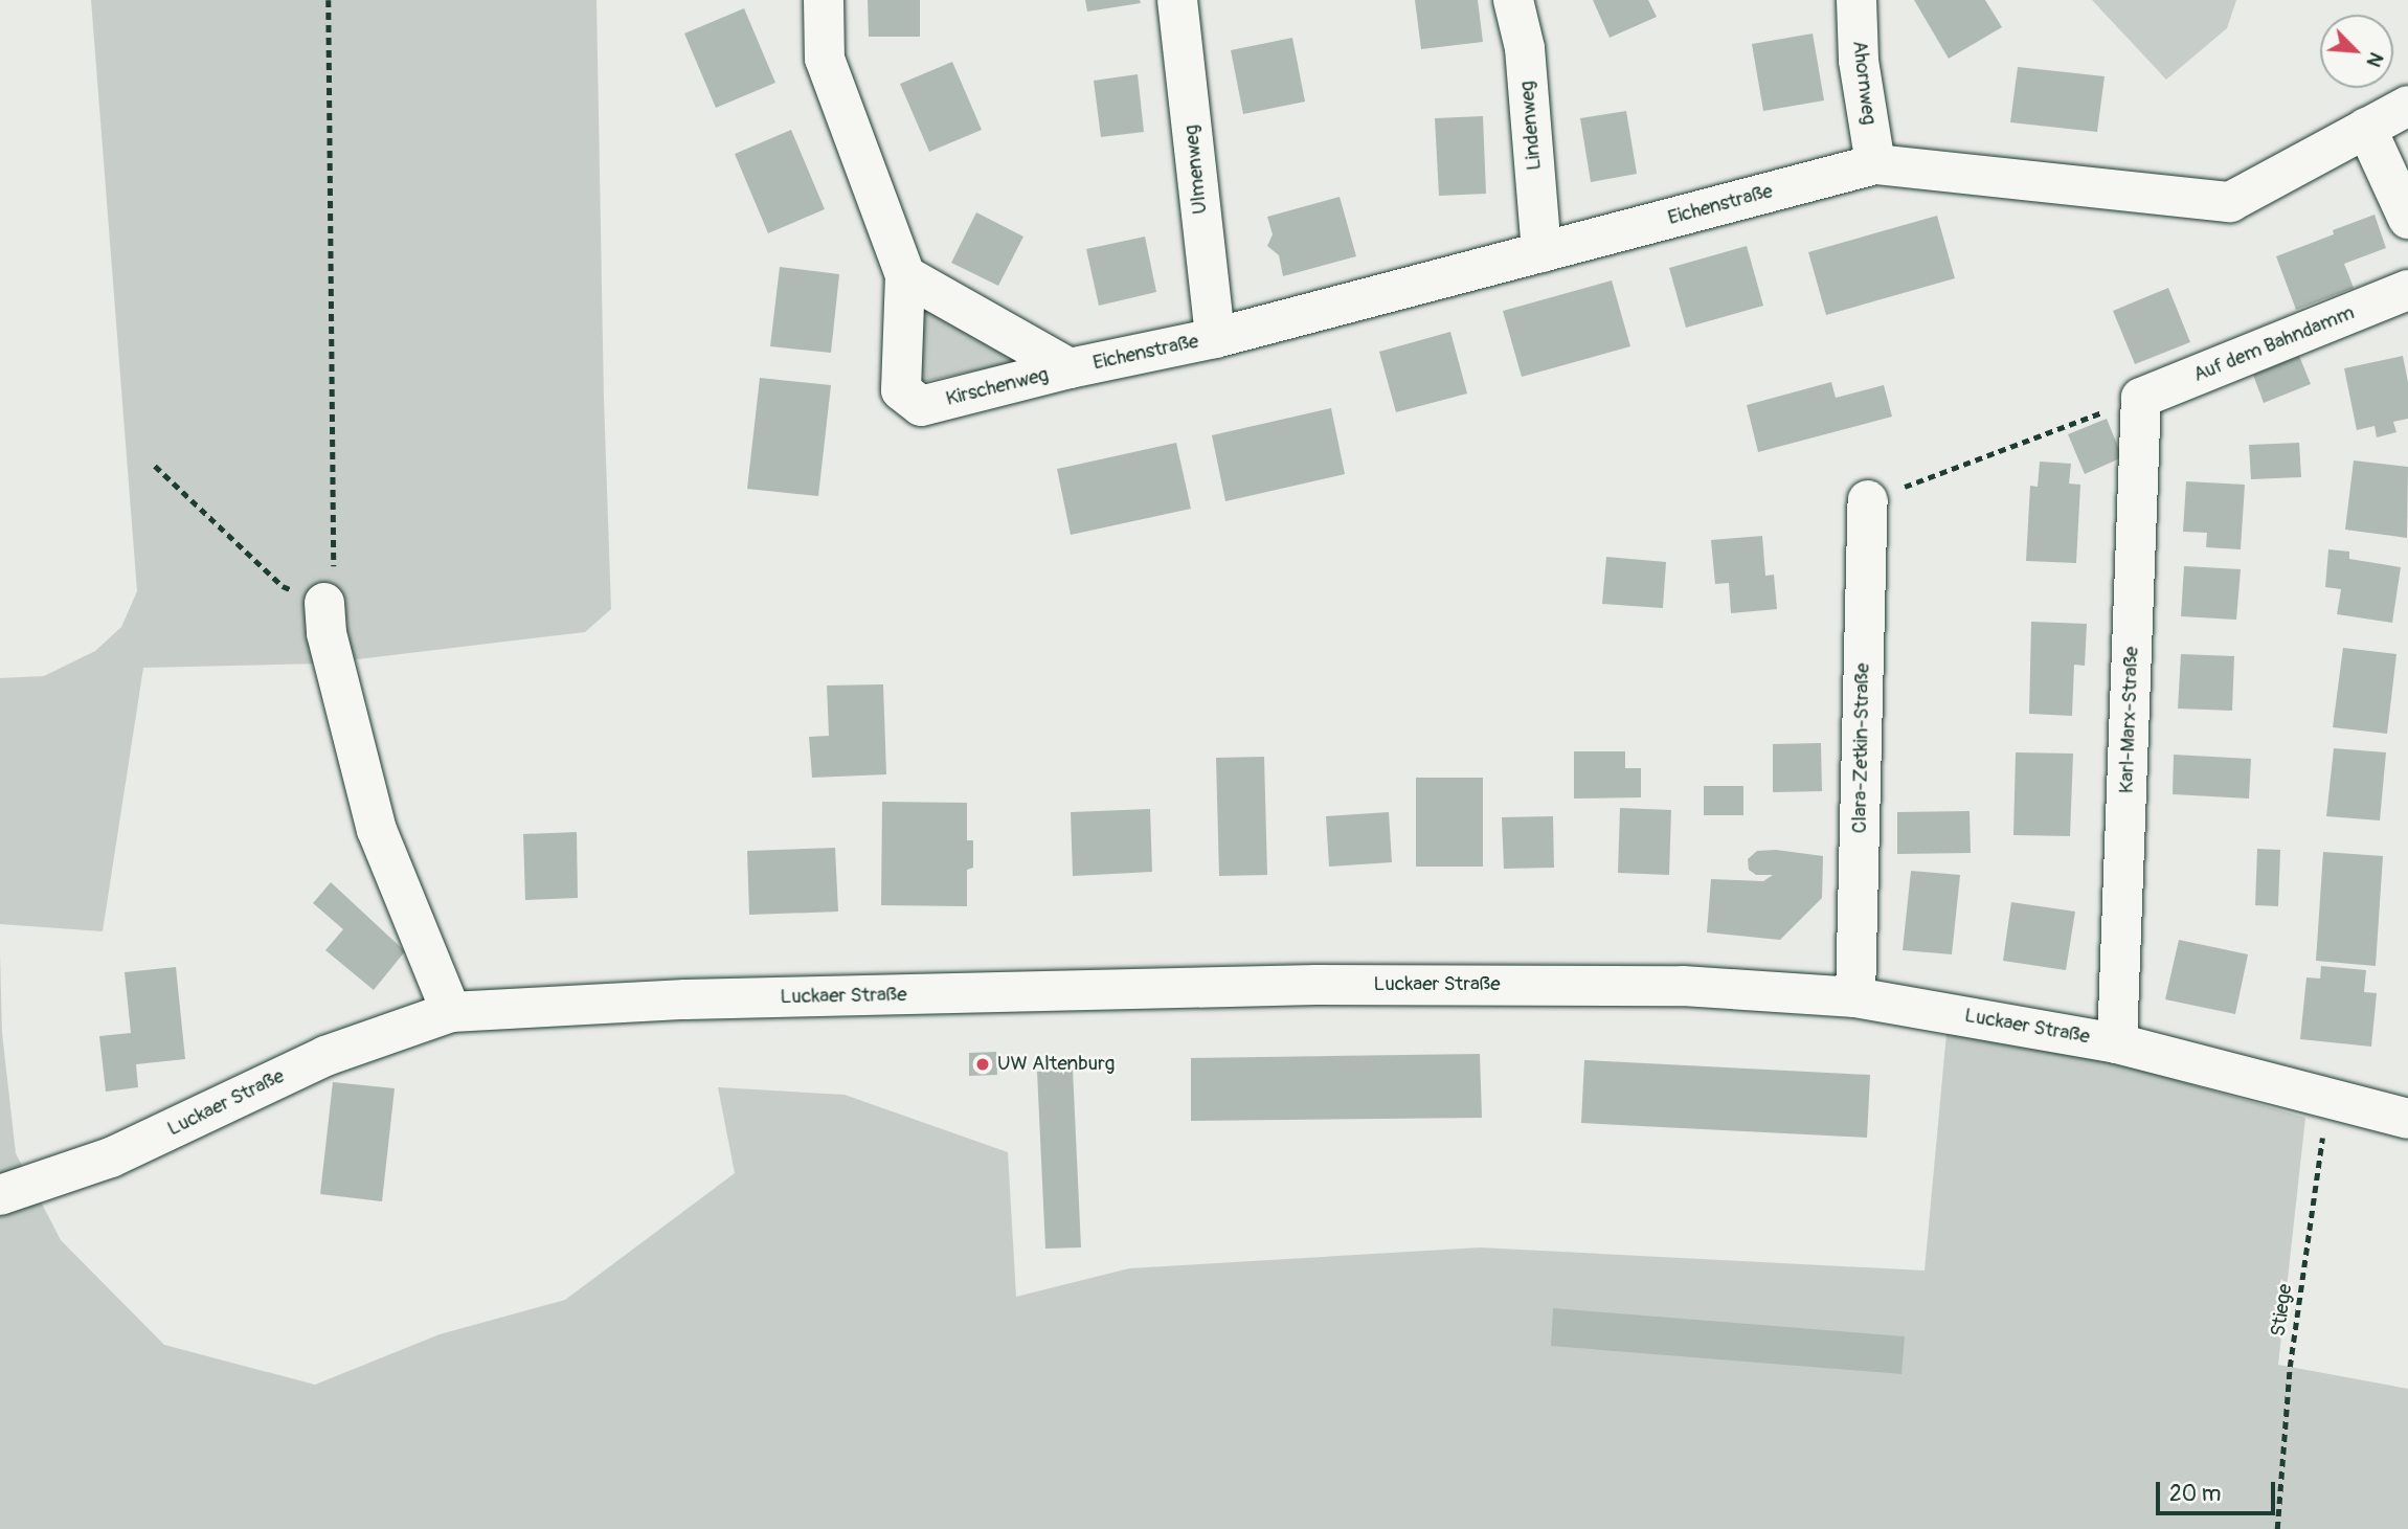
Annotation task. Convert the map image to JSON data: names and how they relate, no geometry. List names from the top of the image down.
{
  "streets": {
    "street": [
      "Ahornweg",
      "Lindenweg",
      "Ulmenweg",
      "Eichenstraße",
      "Auf dem Bahndamm",
      "Kirschenweg",
      "Karl-Marx-Straße",
      "Clara-Zetkin-Straße",
      "Luckaer Straße"
    ],
    "path": ["Stiege"]
  },
  "crossings": [
    ["Ahornweg", "Eichenstraße"],
    ["Lindenweg", "Eichenstraße"],
    ["Ulmenweg", "Eichenstraße"],
    ["Eichenstraße", "Kirschenweg"],
    ["Auf dem Bahndamm", "Karl-Marx-Straße"],
    ["Karl-Marx-Straße", "Luckaer Straße"],
    ["Clara-Zetkin-Straße", "Luckaer Straße"],
    ["Luckaer Straße", "Stiege"]
  ],
  "places": ["UW Altenburg"],
  "scale_bar": "20 m",
  "north": "bottom right"
}
